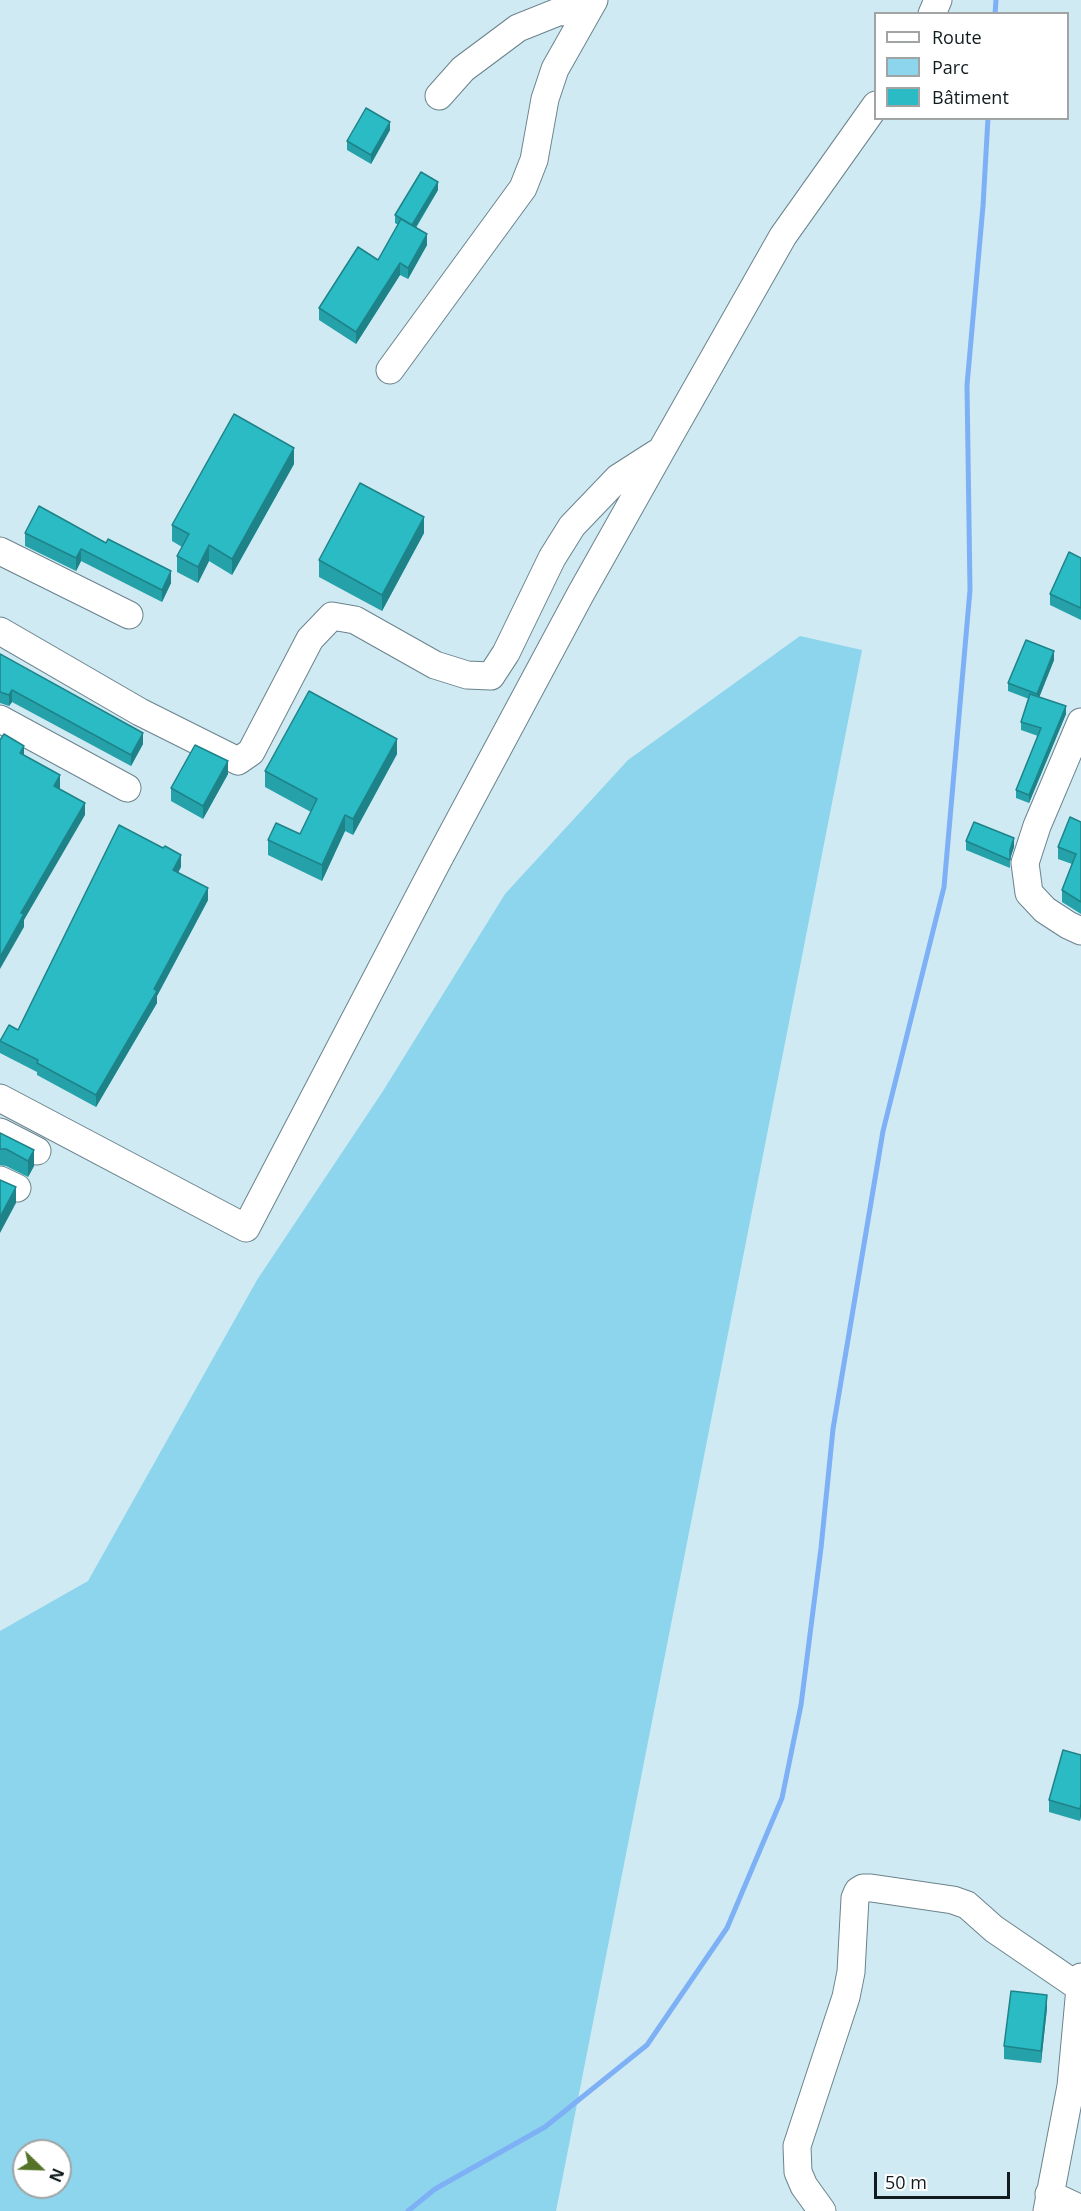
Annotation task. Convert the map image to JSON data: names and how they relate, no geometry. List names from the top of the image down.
{
  "legend": ["Route", "Parc", "Bâtiment"],
  "scale_bar": "50 m",
  "north": "bottom right"
}
